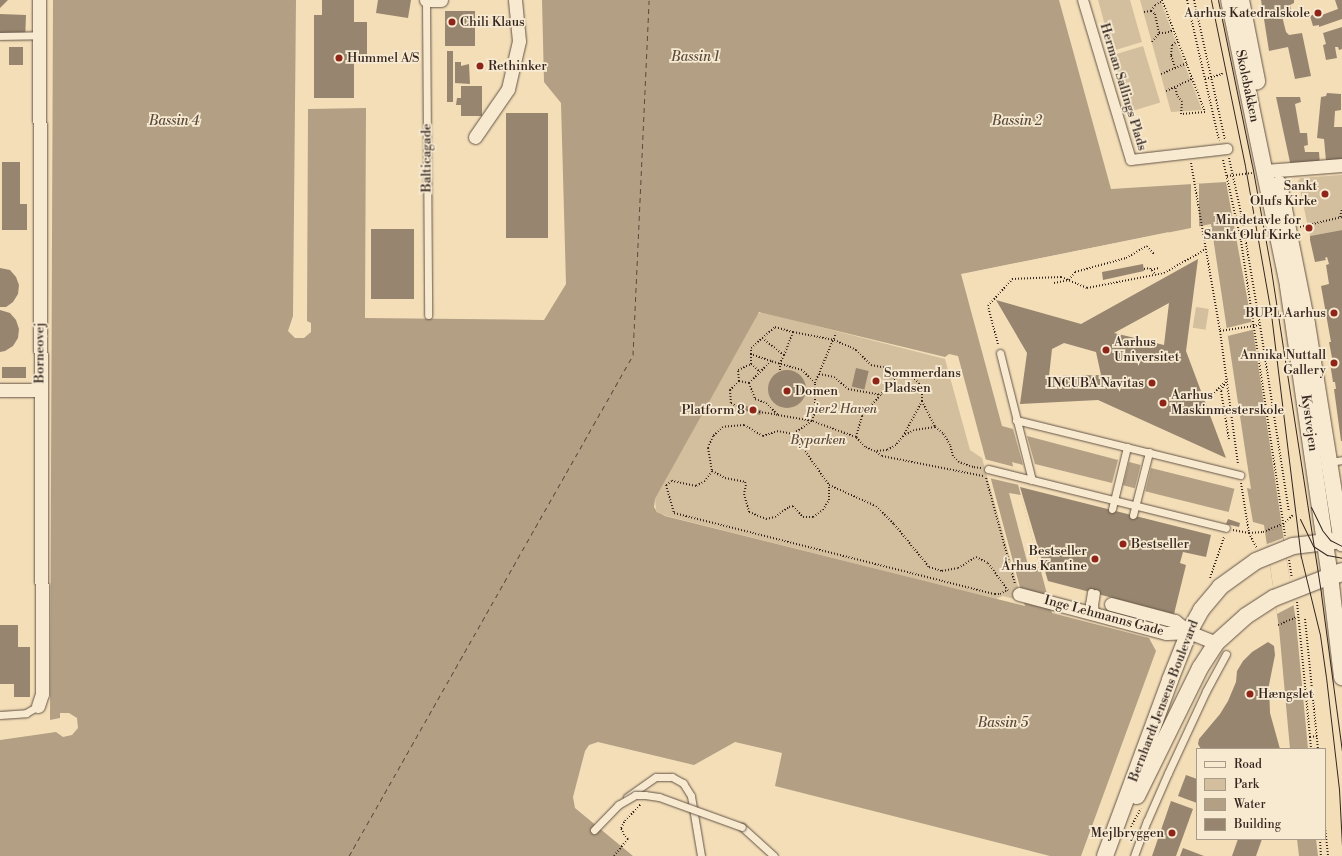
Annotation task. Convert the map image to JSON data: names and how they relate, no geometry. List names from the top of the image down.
{
  "streets": {
    "street": [
      "Skolebakken",
      "Herman Sallings Plads",
      "Balticagade",
      "Borneovej",
      "Kystvejen",
      "Inge Lehmanns Gade",
      "Bernhardt Jensens Boulevard"
    ]
  },
  "crossings": [
    ["Skolebakken", "Kystvejen"],
    ["Kystvejen", "Bernhardt Jensens Boulevard"],
    ["Inge Lehmanns Gade", "Bernhardt Jensens Boulevard"]
  ],
  "water": [
    "Bassin 1",
    "Bassin 4",
    "Bassin 2",
    "Bassin 5"
  ],
  "parks": ["pier2 Haven", "Byparken"],
  "places": [
    "Aarhus Katedralskole",
    "Chili Klaus",
    "Hummel A/S",
    "Rethinker",
    "Sankt Olufs Kirke",
    "Mindetavle for Sankt Oluf Kirke",
    "BUPL Aarhus",
    "Aarhus Universitet",
    "Annika Nuttall Gallery",
    "Sommerdans Pladsen",
    "INCUBA Navitas",
    "Domen",
    "Aarhus Maskinmesterskole",
    "Platform 8",
    "Bestseller",
    "Bestseller Århus Kantine",
    "Hængslet",
    "Mejlbryggen"
  ],
  "legend": [
    "Road",
    "Park",
    "Water",
    "Building"
  ]
}
